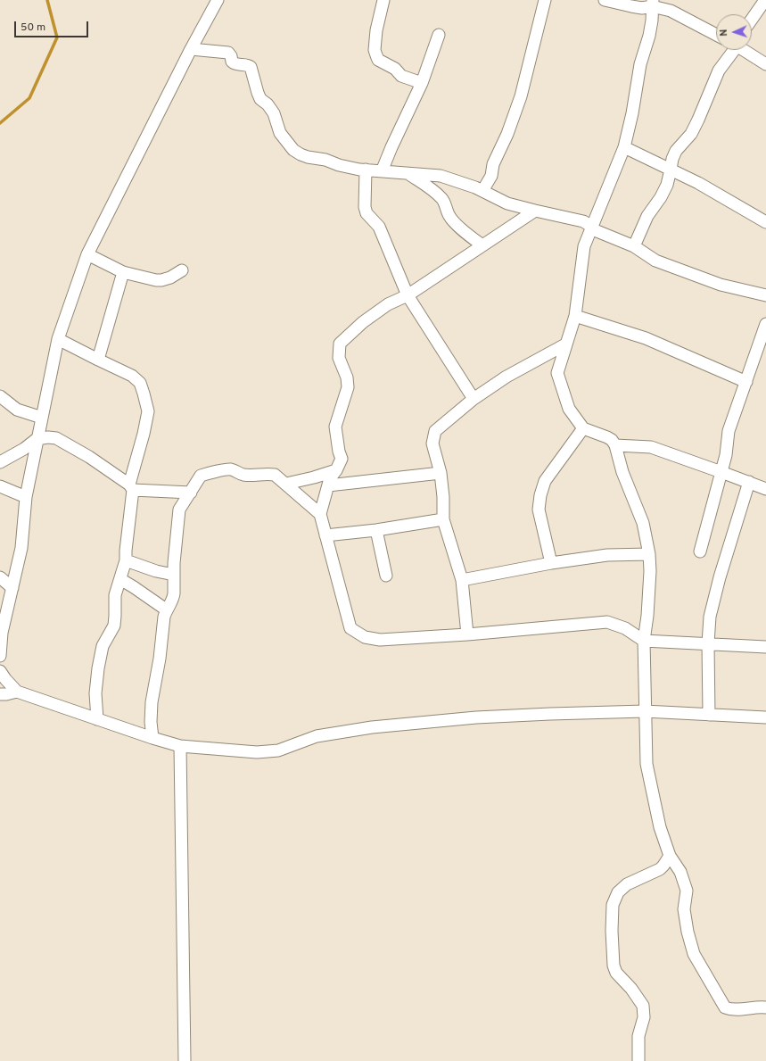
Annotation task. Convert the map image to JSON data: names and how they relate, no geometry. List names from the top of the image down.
{
  "scale_bar": "50 m",
  "north": "left"
}
